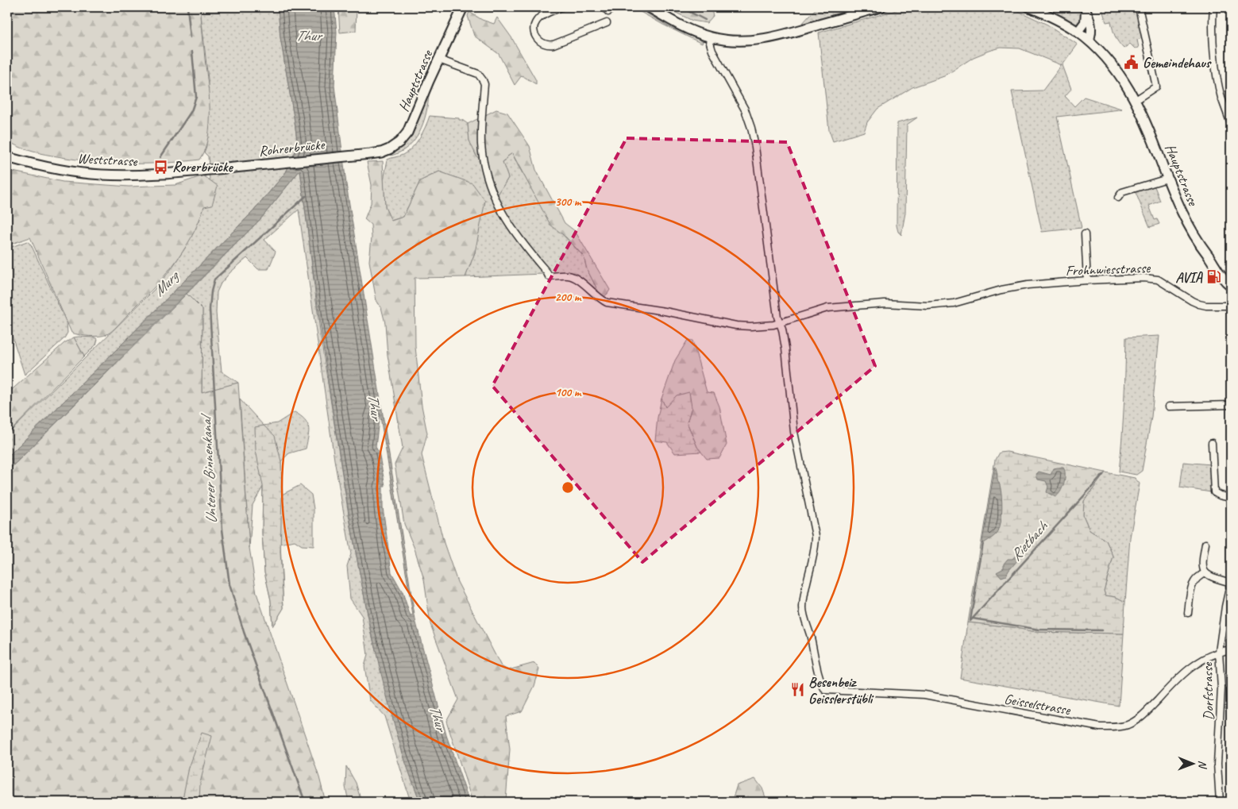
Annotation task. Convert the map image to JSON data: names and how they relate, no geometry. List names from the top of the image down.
{
  "streets": {
    "main road": ["Hauptstrasse", "Rohrerbrücke", "Weststrasse"],
    "street": ["Frohnwiesstrasse", "Dorfstrasse", "Geisselstrasse"]
  },
  "crossings": [
    ["Hauptstrasse", "Rohrerbrücke"],
    ["Hauptstrasse", "Frohnwiesstrasse"],
    ["Rohrerbrücke", "Weststrasse"],
    ["Frohnwiesstrasse", "Geisselstrasse"],
    ["Dorfstrasse", "Geisselstrasse"]
  ],
  "water": [
    "Thur",
    "Murg",
    "Unterer Binnenkanal",
    "Rietbach"
  ],
  "places": {
    "public building": ["Gemeindehaus"],
    "bus stop": ["Rorerbrücke"],
    "fuel station": ["AVIA"],
    "restaurant": ["Besenbeiz Geisslerstübli"]
  },
  "north": "right",
  "rings": ["300 m", "200 m", "100 m"]
}
